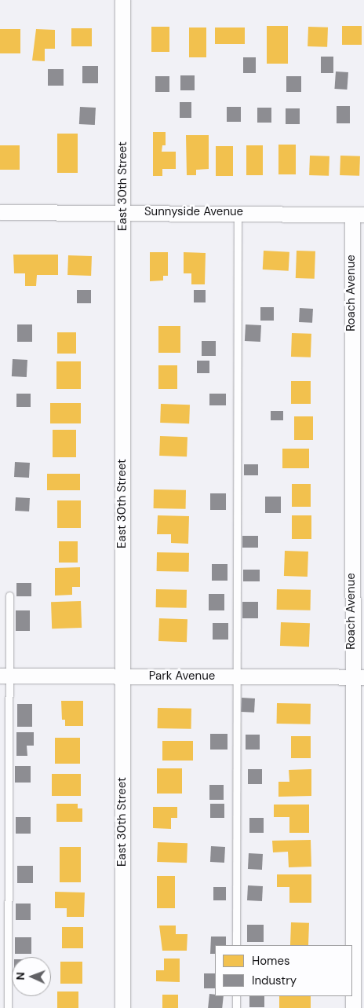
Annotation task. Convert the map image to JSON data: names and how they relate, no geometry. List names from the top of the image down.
{
  "streets": {
    "street": [
      "East 30th Street",
      "Sunnyside Avenue",
      "Roach Avenue",
      "Park Avenue"
    ]
  },
  "crossings": [
    ["East 30th Street", "Sunnyside Avenue"],
    ["East 30th Street", "Park Avenue"],
    ["Sunnyside Avenue", "Roach Avenue"],
    ["Roach Avenue", "Park Avenue"]
  ],
  "legend": ["Homes", "Industry"],
  "north": "left"
}
